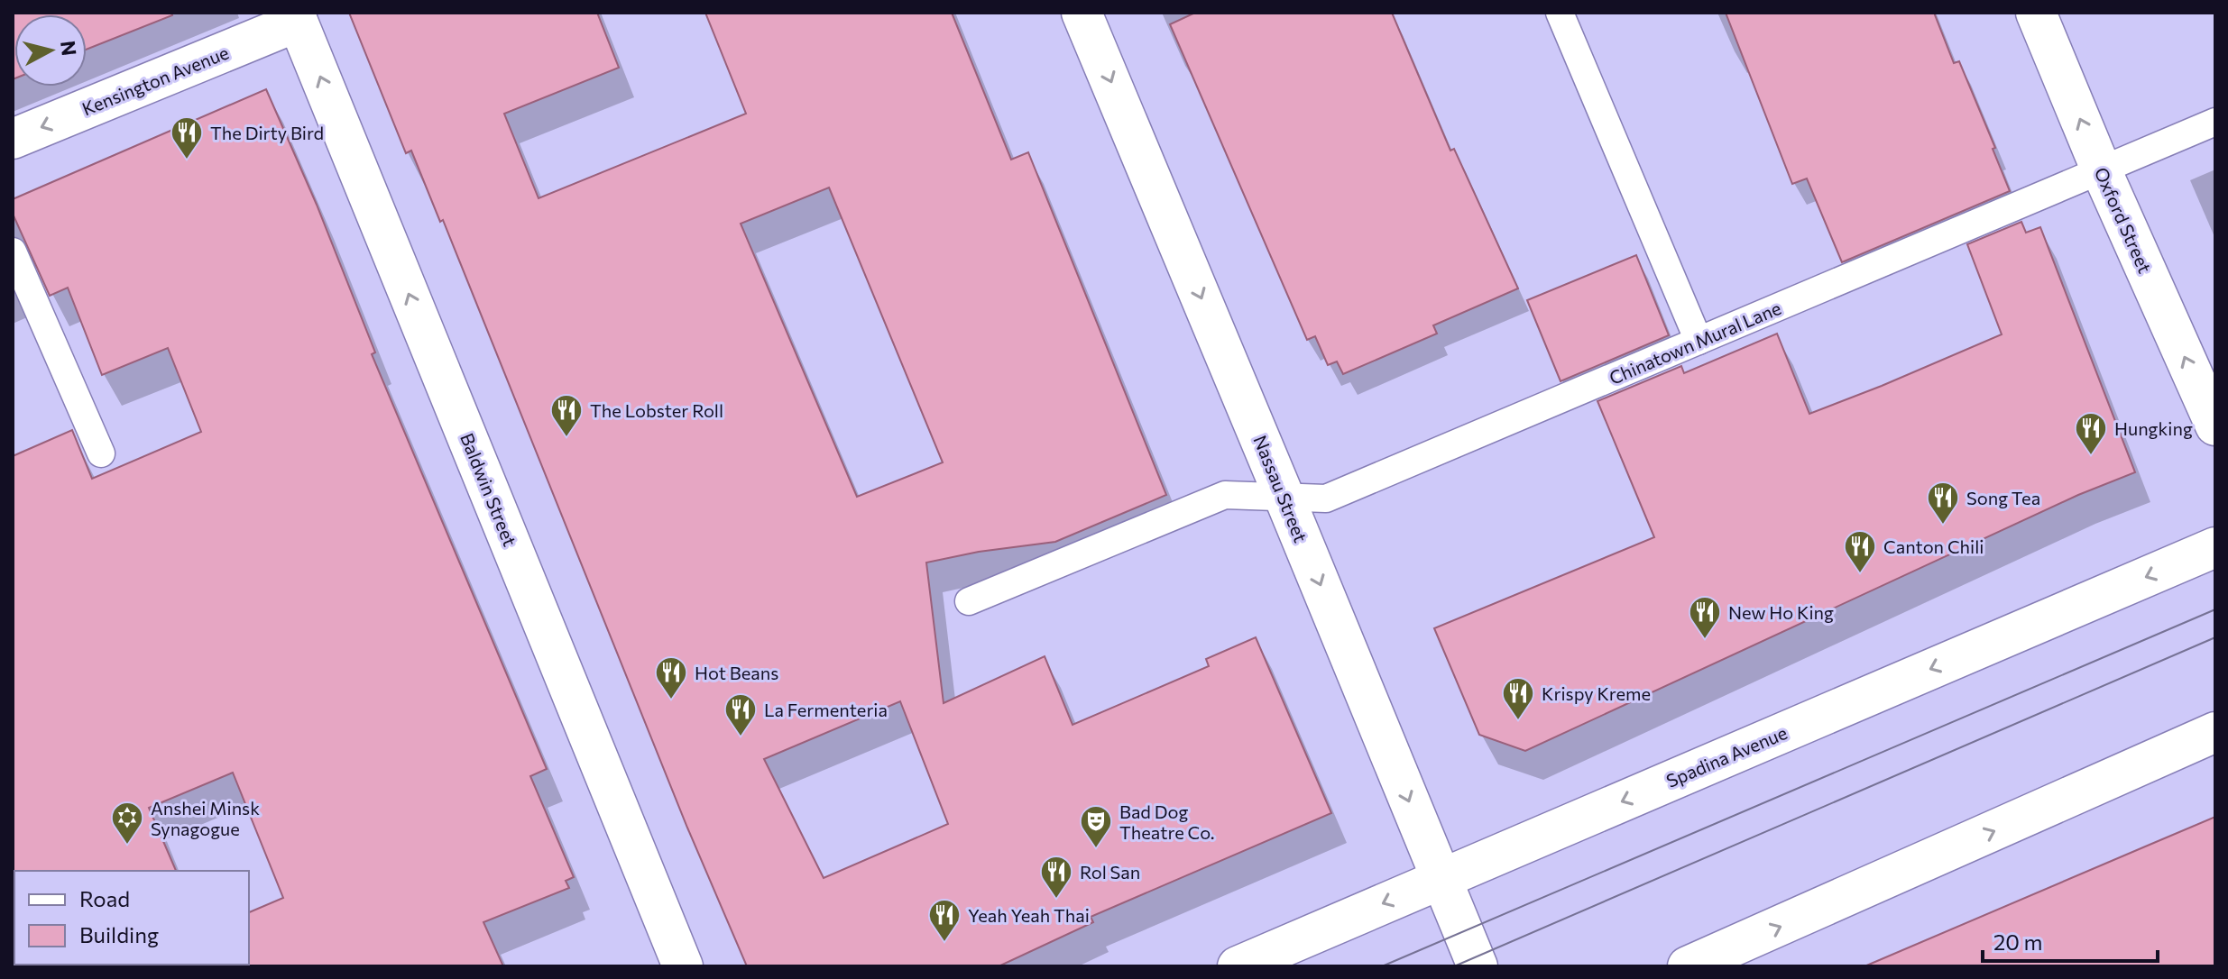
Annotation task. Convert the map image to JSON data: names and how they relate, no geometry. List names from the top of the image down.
{
  "streets": {
    "street": [
      "Kensington Avenue",
      "Oxford Street",
      "Nassau Street",
      "Baldwin Street",
      "Spadina Avenue"
    ],
    "lane": ["Chinatown Mural Lane"]
  },
  "crossings": [
    ["Kensington Avenue", "Baldwin Street"],
    ["Oxford Street", "Chinatown Mural Lane"],
    ["Chinatown Mural Lane", "Nassau Street"],
    ["Nassau Street", "Spadina Avenue"]
  ],
  "one_way": [
    "Kensington Avenue",
    "Oxford Street",
    "Nassau Street",
    "Baldwin Street"
  ],
  "places": {
    "restaurant": [
      "The Dirty Bird",
      "The Lobster Roll",
      "Hungking",
      "Song Tea",
      "Canton Chili",
      "New Ho King",
      "Hot Beans",
      "Krispy Kreme",
      "La Fermenteria",
      "Rol San",
      "Yeah Yeah Thai"
    ],
    "synagogue": ["Anshei Minsk Synagogue"],
    "theatre": ["Bad Dog Theatre Co."]
  },
  "legend": ["Road", "Building"],
  "scale_bar": "20 m",
  "north": "right"
}
